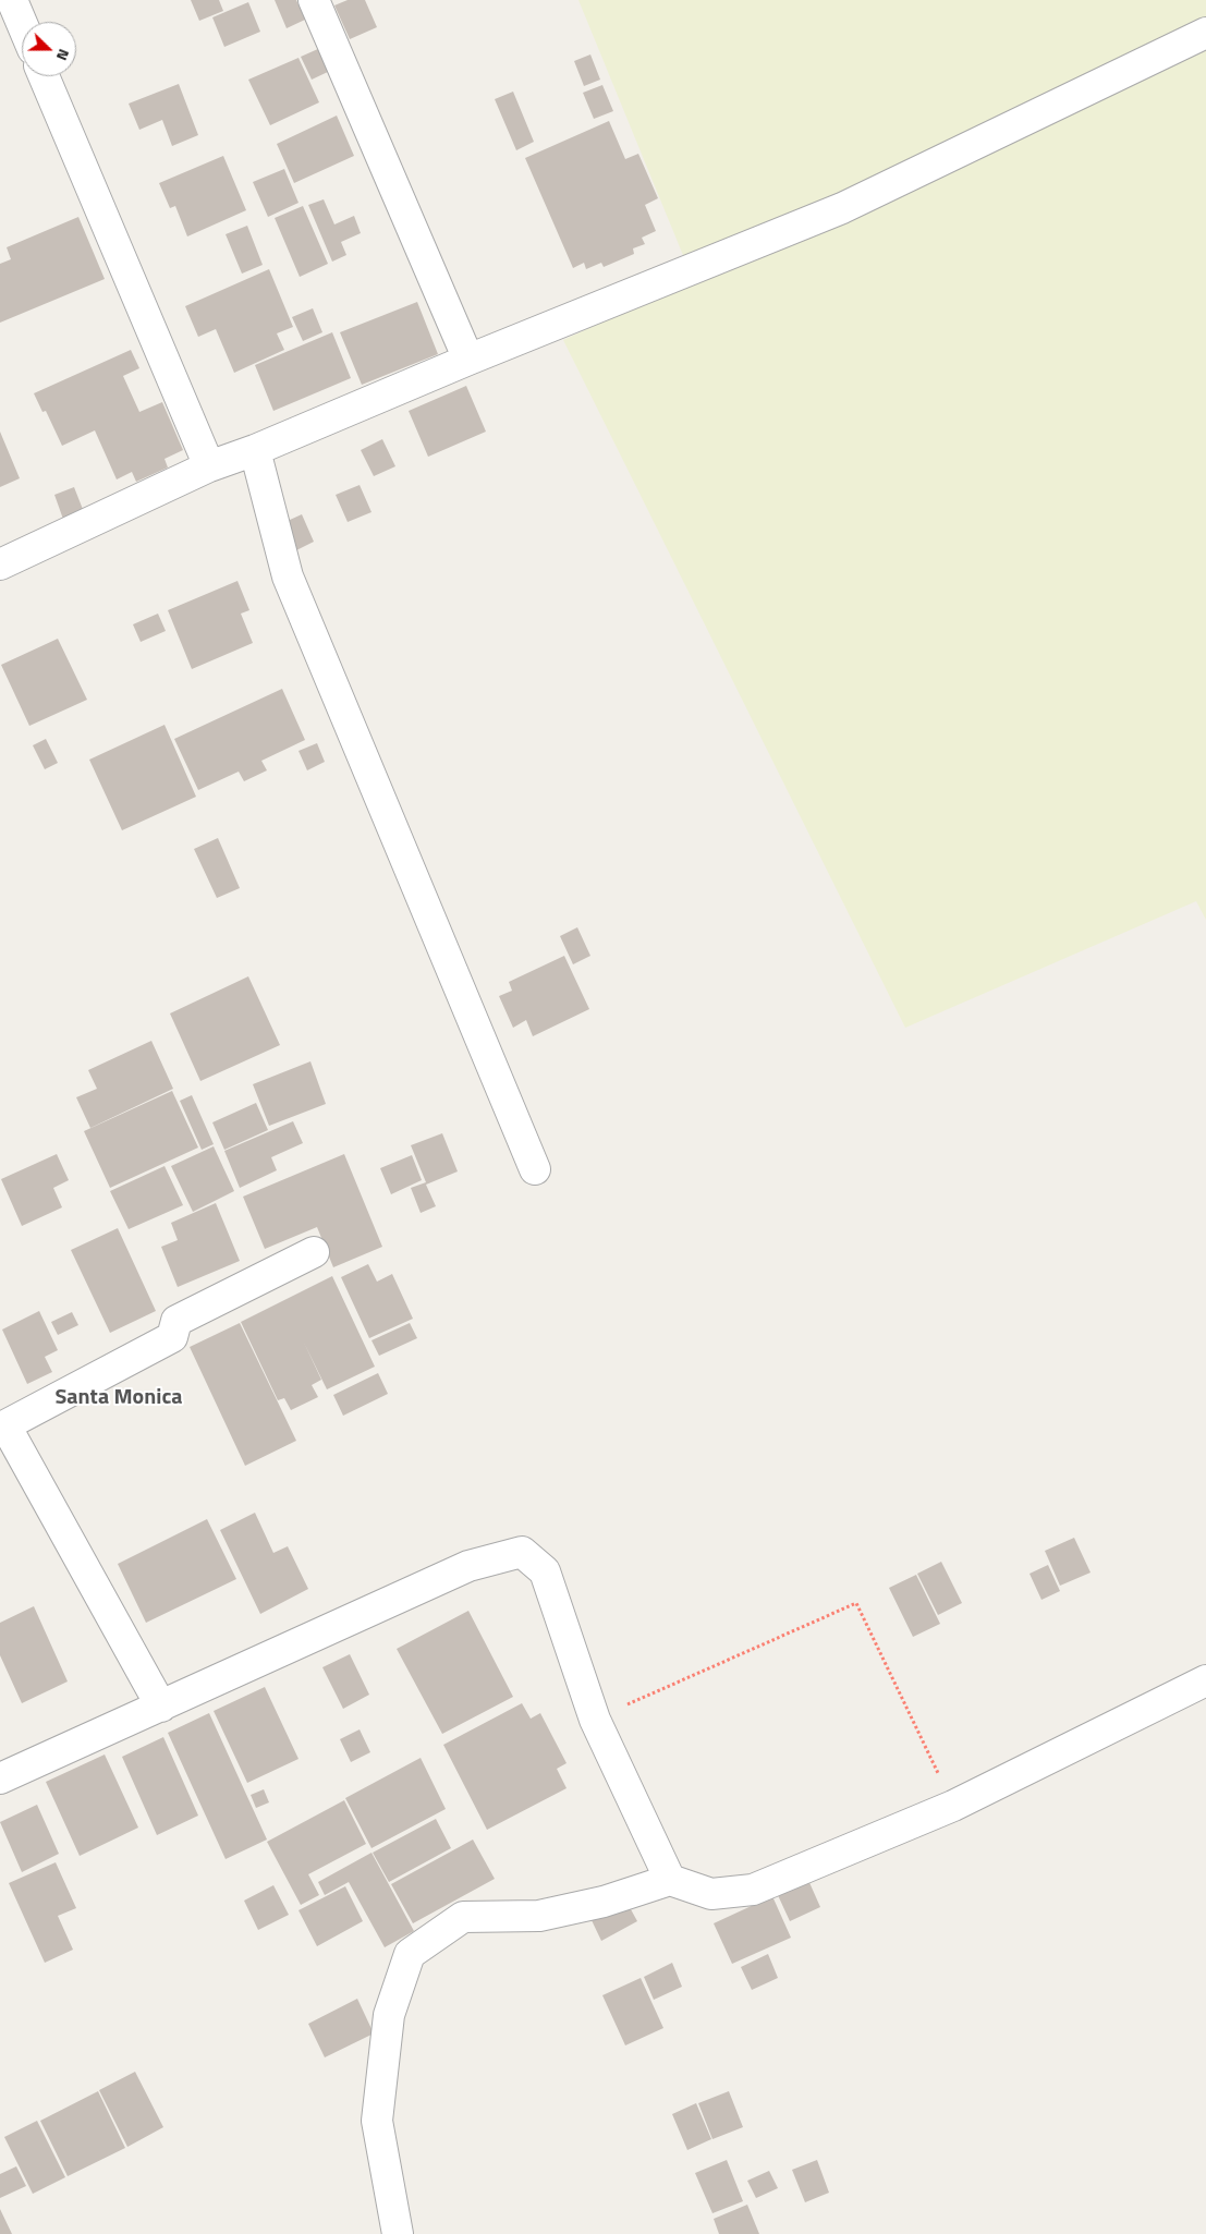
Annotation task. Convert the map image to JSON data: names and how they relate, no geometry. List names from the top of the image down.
{
  "districts": ["Santa Monica"],
  "north": "right"
}
